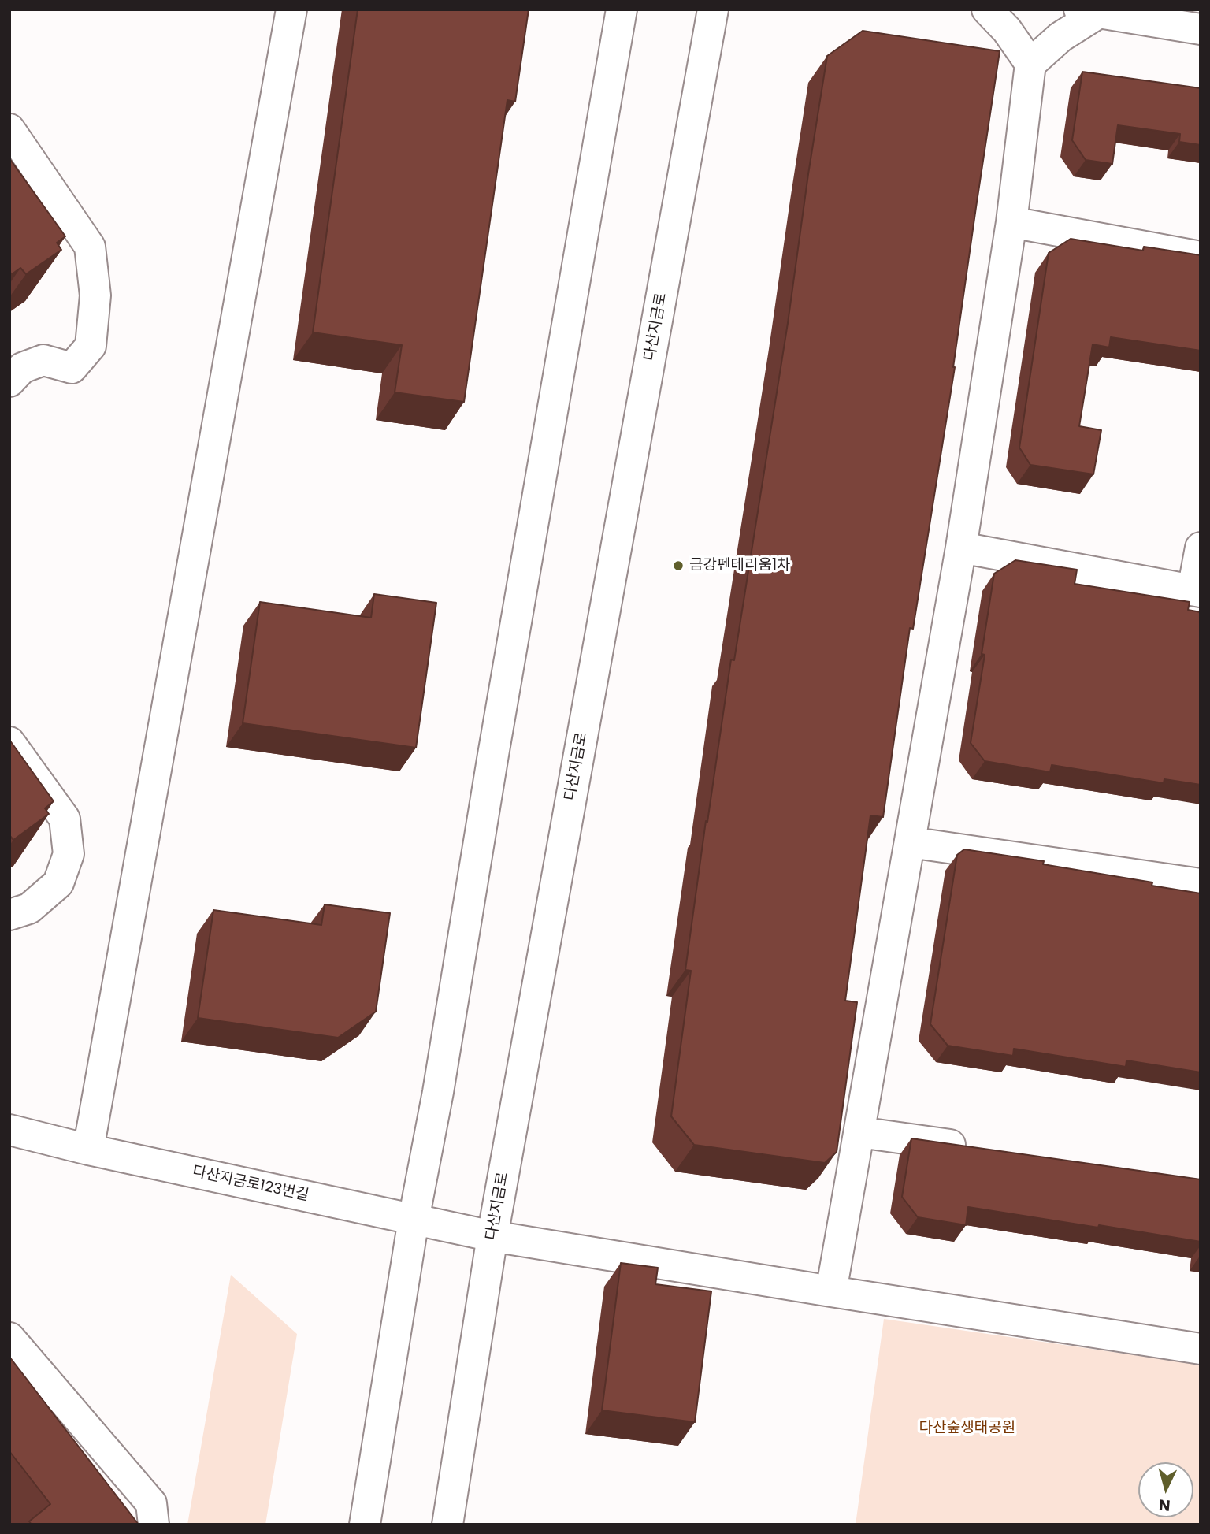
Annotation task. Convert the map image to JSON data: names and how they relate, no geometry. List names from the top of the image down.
{
  "streets": {
    "street": ["다산지금로", "다산지금로123번길"]
  },
  "crossings": [
    ["다산지금로", "다산지금로123번길"]
  ],
  "parks": ["다산숲생태공원"],
  "places": ["금강펜테리움1차"],
  "north": "bottom"
}
